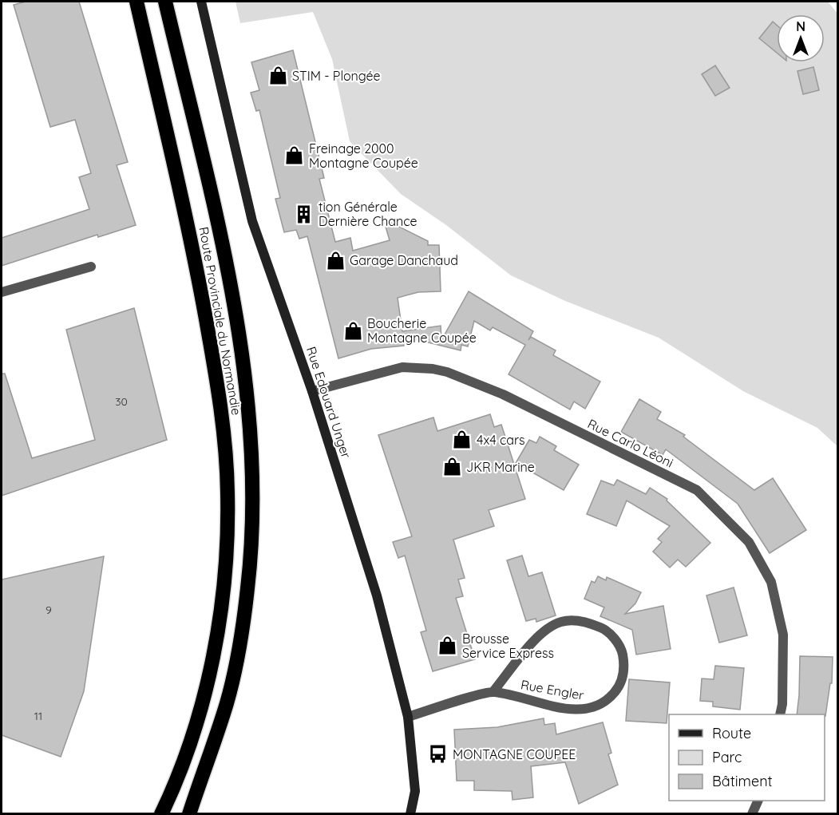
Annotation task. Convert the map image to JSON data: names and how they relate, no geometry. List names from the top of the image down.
{
  "streets": {
    "highway": ["Route Provinciale du Normandie"],
    "street": ["Rue Edouard Unger", "Rue Carlo Léoni", "Rue Engler"]
  },
  "crossings": [
    ["Rue Edouard Unger", "Rue Carlo Léoni"]
  ],
  "places": {
    "shop": [
      "STIM - Plongée",
      "Freinage 2000 Montagne Coupée",
      "Garage Danchaud",
      "Boucherie Montagne Coupée",
      "4x4 cars",
      "JKR Marine",
      "Brousse Service Express"
    ],
    "building": ["tion Générale Dernière Chance"],
    "bus stop": ["MONTAGNE COUPEE"]
  },
  "house_numbers": ["30", "9", "11"],
  "legend": ["Route", "Parc", "Bâtiment"],
  "north": "top"
}
